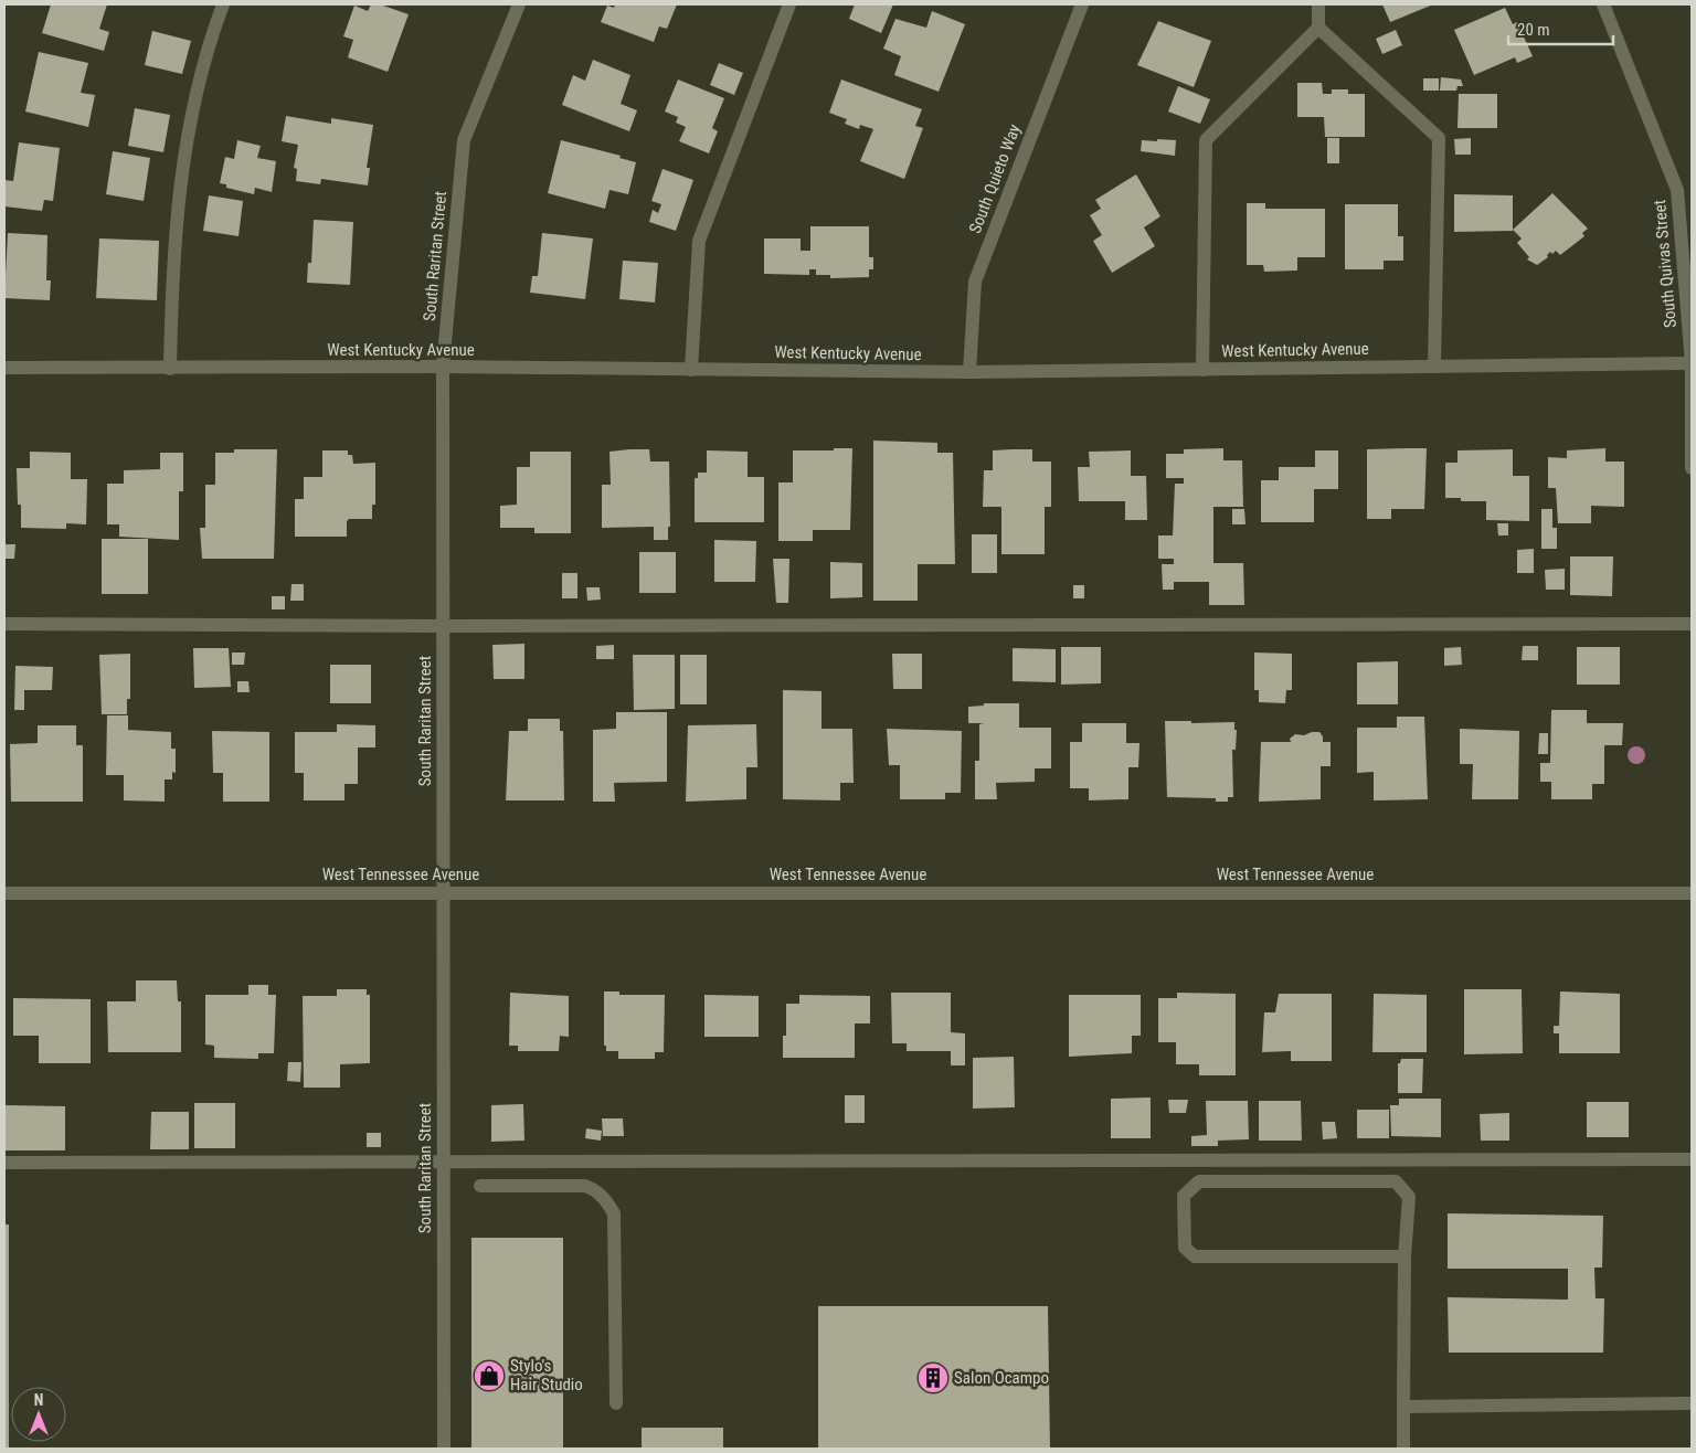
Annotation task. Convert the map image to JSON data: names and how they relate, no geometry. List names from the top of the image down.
{
  "streets": {
    "street": [
      "South Quieto Way",
      "South Raritan Street",
      "South Quivas Street",
      "West Kentucky Avenue",
      "West Tennessee Avenue"
    ]
  },
  "crossings": [
    ["South Quieto Way", "West Kentucky Avenue"],
    ["South Raritan Street", "West Kentucky Avenue"],
    ["South Raritan Street", "West Tennessee Avenue"],
    ["South Quivas Street", "West Kentucky Avenue"]
  ],
  "places": {
    "shop": ["Stylo's Hair Studio"],
    "building": ["Salon Ocampo"]
  },
  "scale_bar": "20 m",
  "north": "top"
}
